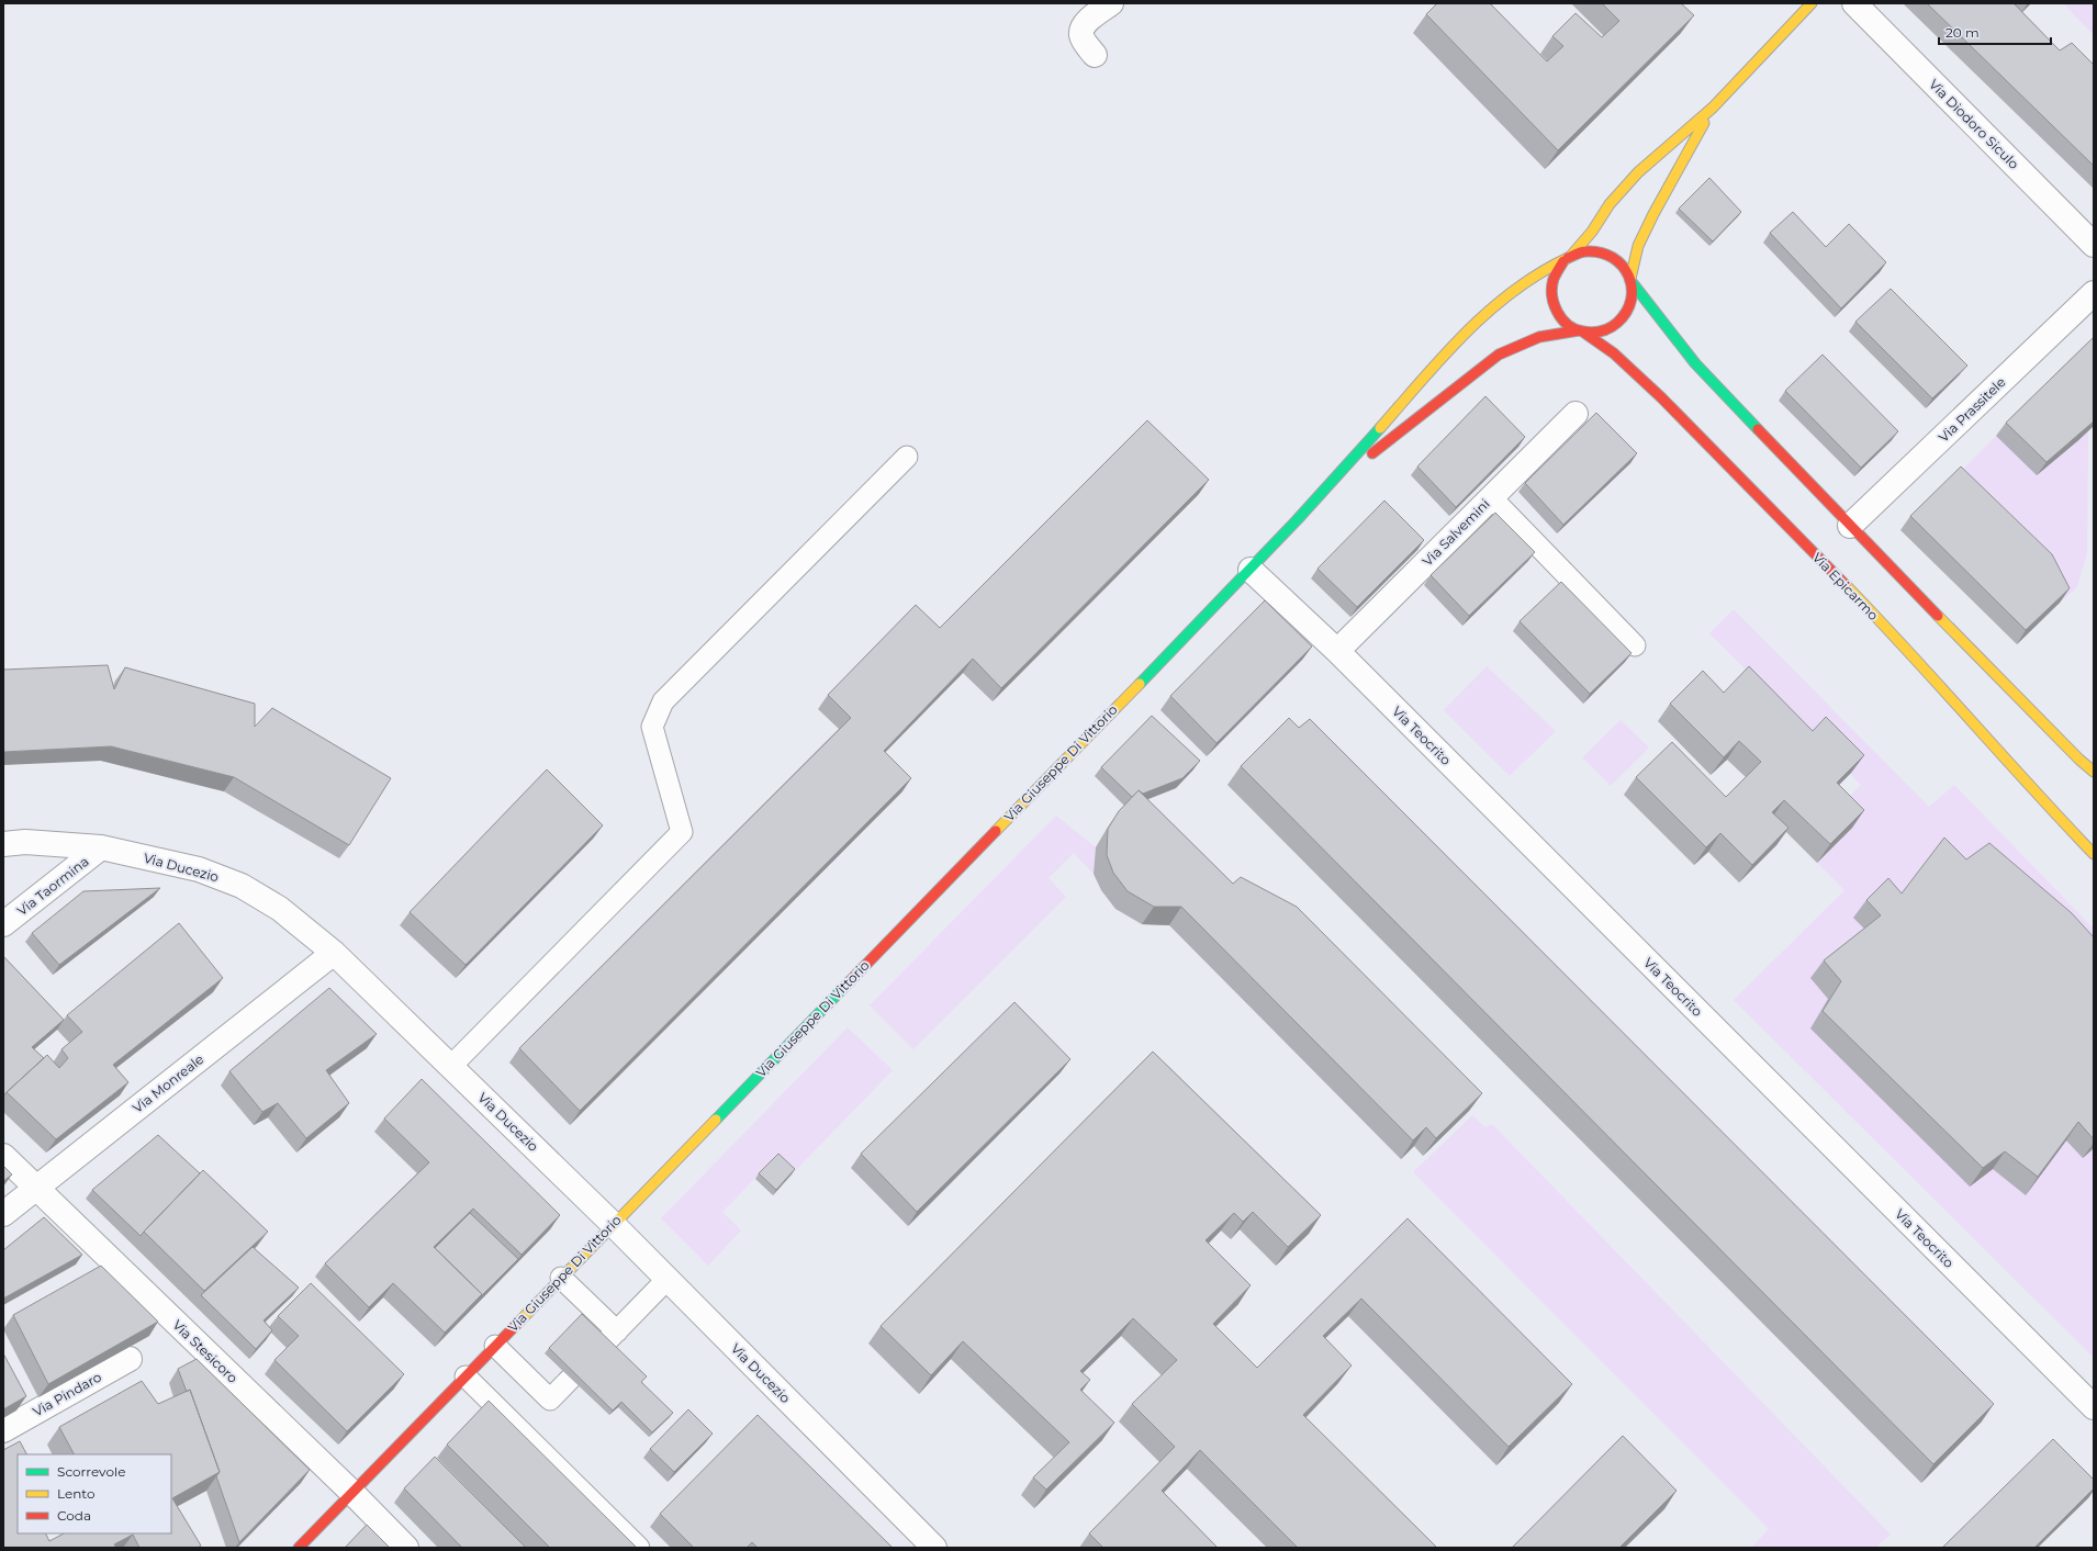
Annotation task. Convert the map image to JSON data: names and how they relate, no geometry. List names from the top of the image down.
{
  "streets": {
    "main road": ["Via Epicarmo", "Via Giuseppe Di Vittorio"],
    "street": [
      "Via Diodoro Siculo",
      "Via Prassitele",
      "Via Salvemini",
      "Via Teocrito",
      "Via Ducezio",
      "Via Taormina",
      "Via Monreale",
      "Via Stesicoro",
      "Via Pindaro"
    ]
  },
  "crossings": [
    ["Via Salvemini", "Via Teocrito"],
    ["Via Teocrito", "Via Giuseppe Di Vittorio"],
    ["Via Giuseppe Di Vittorio", "Via Ducezio"],
    ["Via Giuseppe Di Vittorio", "Via Stesicoro"],
    ["Via Ducezio", "Via Taormina"],
    ["Via Ducezio", "Via Monreale"],
    ["Via Monreale", "Via Stesicoro"]
  ],
  "legend": ["Scorrevole", "Lento", "Coda"],
  "scale_bar": "20 m"
}
